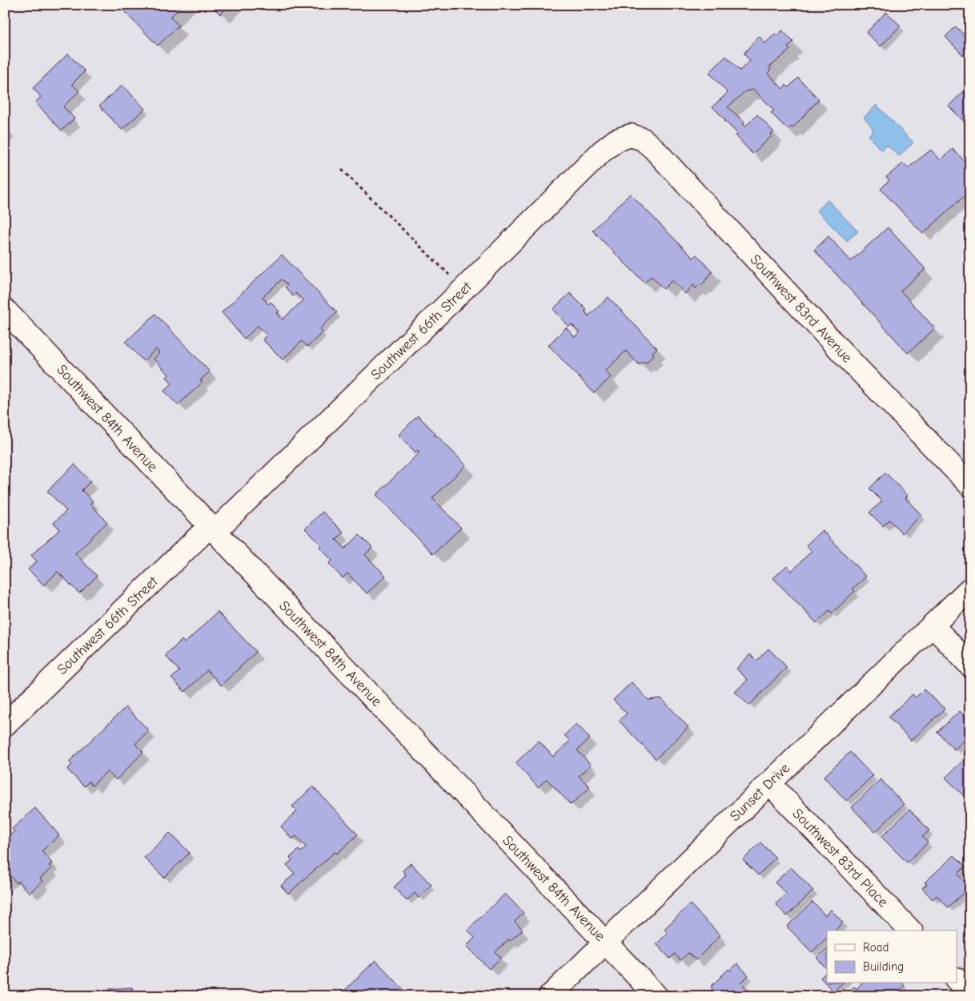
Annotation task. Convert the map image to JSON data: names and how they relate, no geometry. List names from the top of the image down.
{
  "streets": {
    "street": [
      "Southwest 83rd Avenue",
      "Southwest 66th Street",
      "Southwest 84th Avenue",
      "Sunset Drive",
      "Southwest 83rd Place"
    ]
  },
  "crossings": [
    ["Southwest 83rd Avenue", "Southwest 66th Street"],
    ["Southwest 66th Street", "Southwest 84th Avenue"],
    ["Southwest 84th Avenue", "Sunset Drive"],
    ["Sunset Drive", "Southwest 83rd Place"]
  ],
  "legend": ["Road", "Building"]
}
